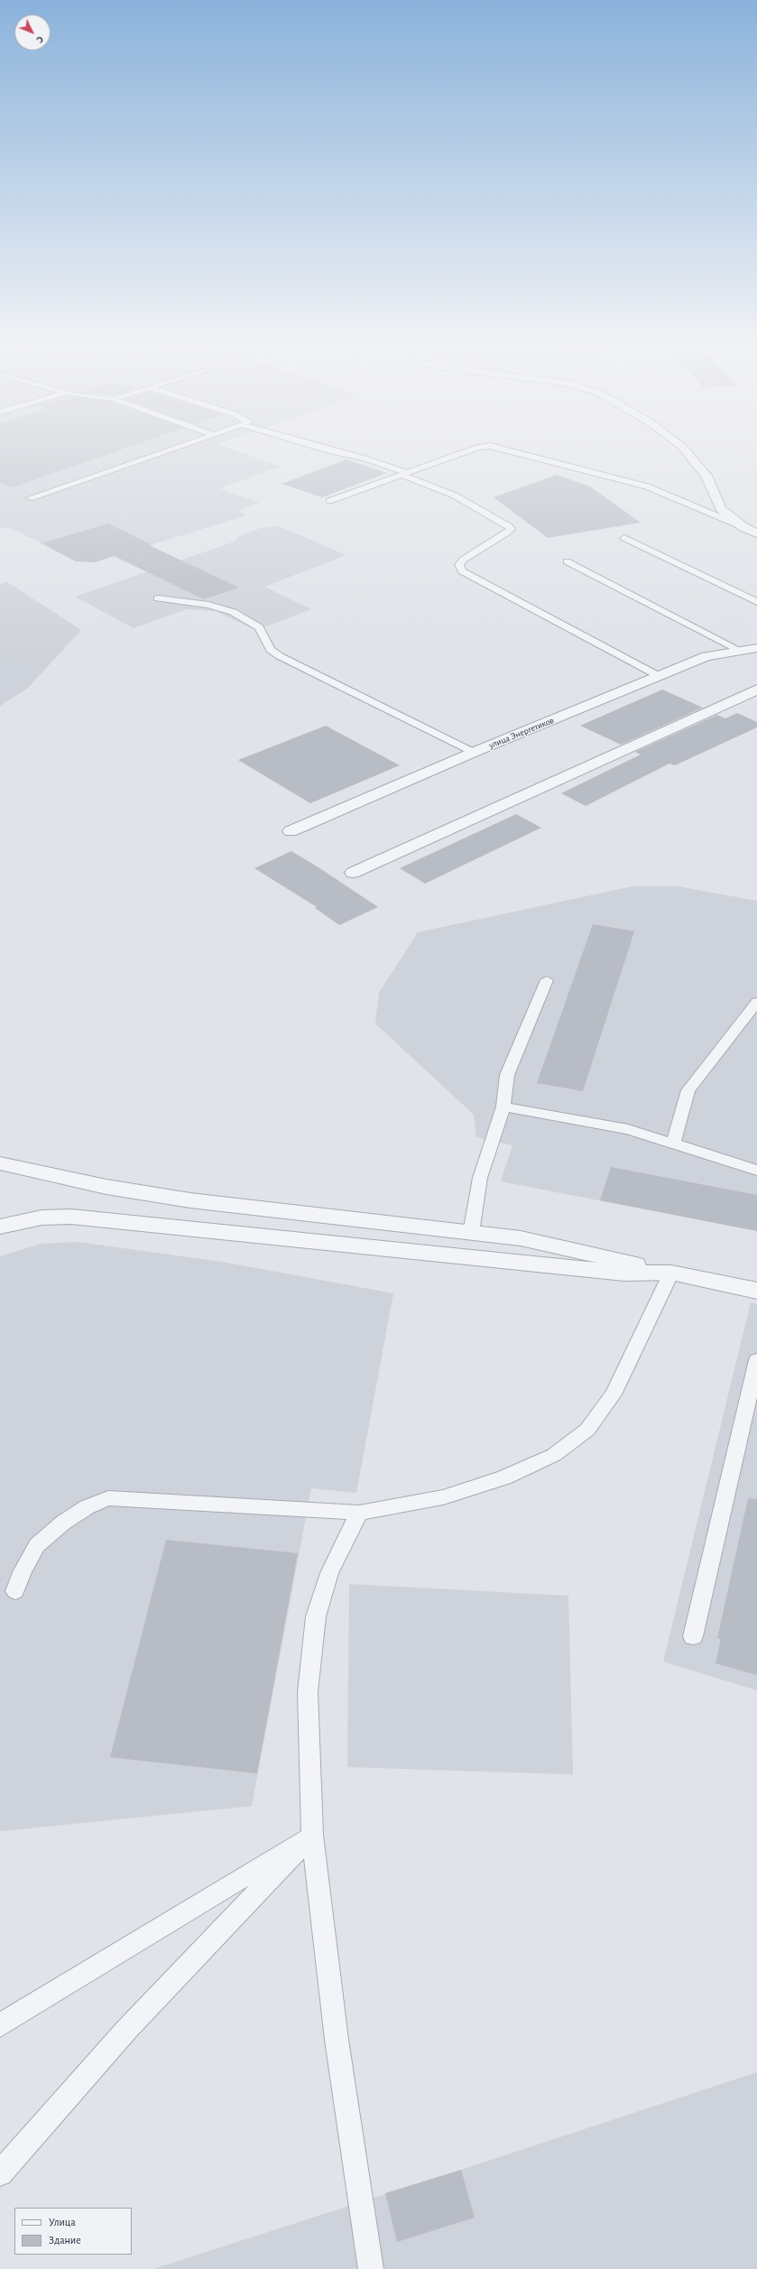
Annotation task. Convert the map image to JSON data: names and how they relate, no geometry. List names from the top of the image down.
{
  "streets": {
    "street": ["улица Энергетиков"]
  },
  "legend": ["Улица", "Здание"],
  "north": "bottom right"
}
